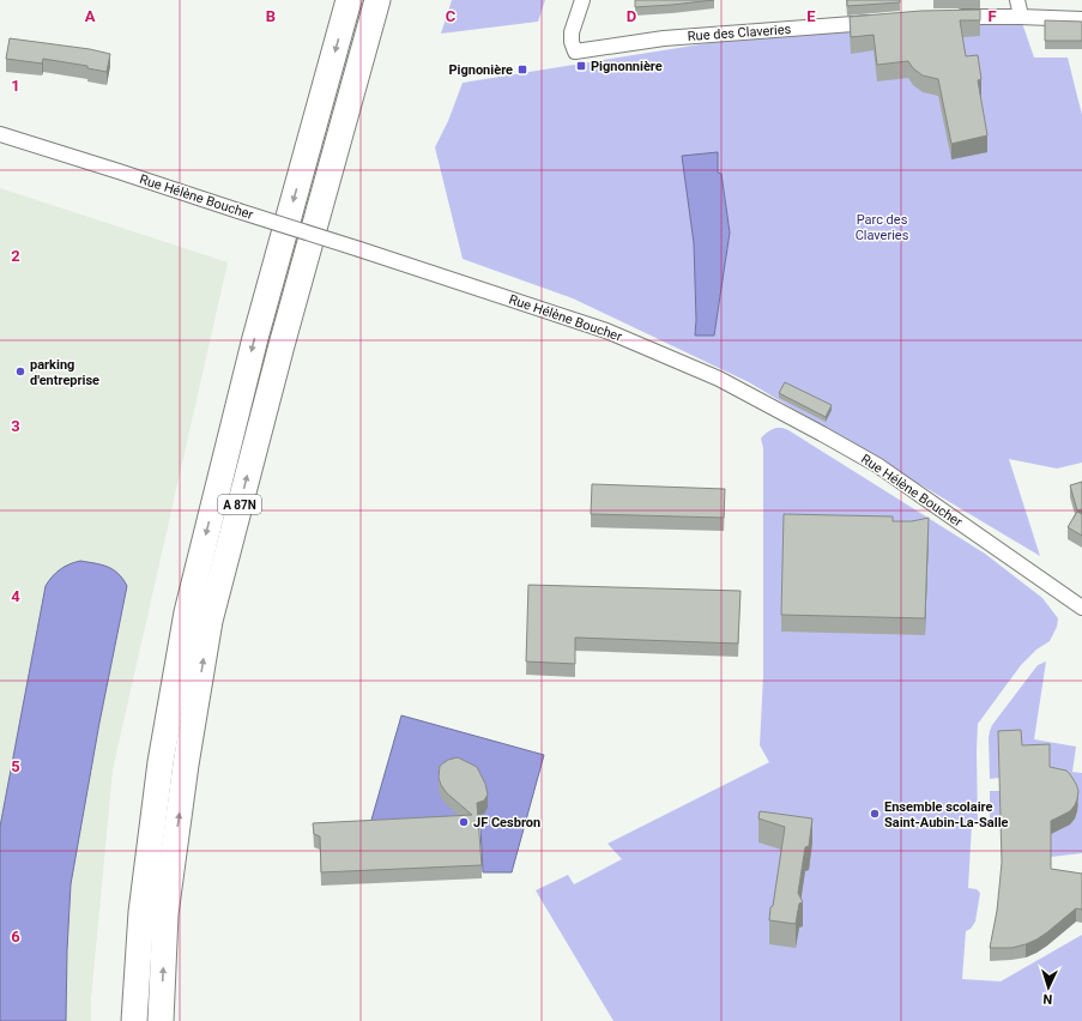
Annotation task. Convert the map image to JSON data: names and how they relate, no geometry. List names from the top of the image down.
{
  "streets": {
    "highway": ["A 87N"],
    "street": ["Rue des Claveries", "Rue Hélène Boucher"]
  },
  "parks": ["Parc des Claveries"],
  "places": {
    "transit": ["Pignonnière", "Pignonière"],
    "other": ["parking d'entreprise", "Ensemble scolaire Saint-Aubin-La-Salle", "JF Cesbron"]
  },
  "north": "bottom",
  "grid": {
    "columns": [
      "A",
      "B",
      "C",
      "D",
      "E",
      "F"
    ],
    "rows": [
      "1",
      "2",
      "3",
      "4",
      "5",
      "6"
    ]
  }
}
